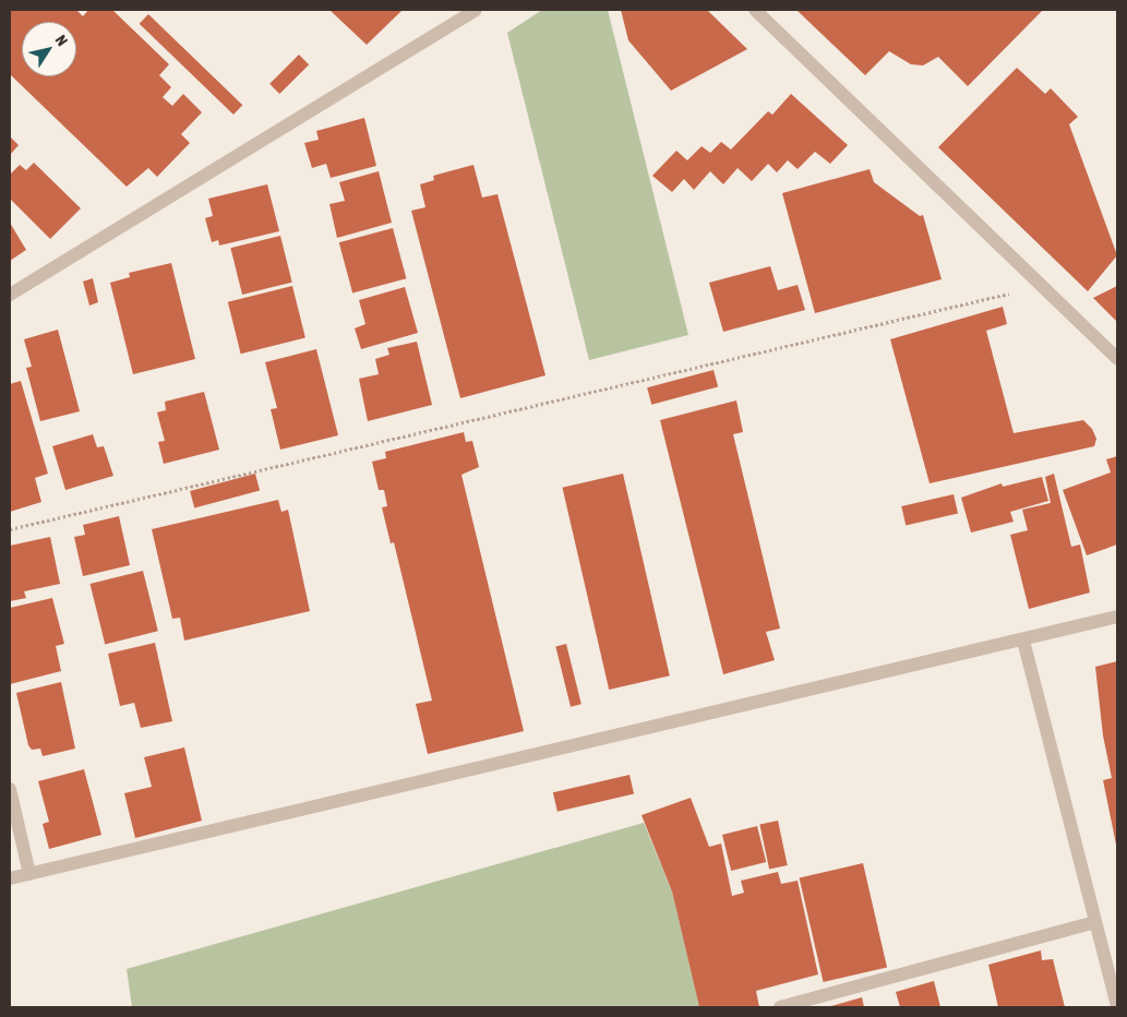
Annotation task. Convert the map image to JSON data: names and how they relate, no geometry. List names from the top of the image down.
{
  "north": "top right"
}
